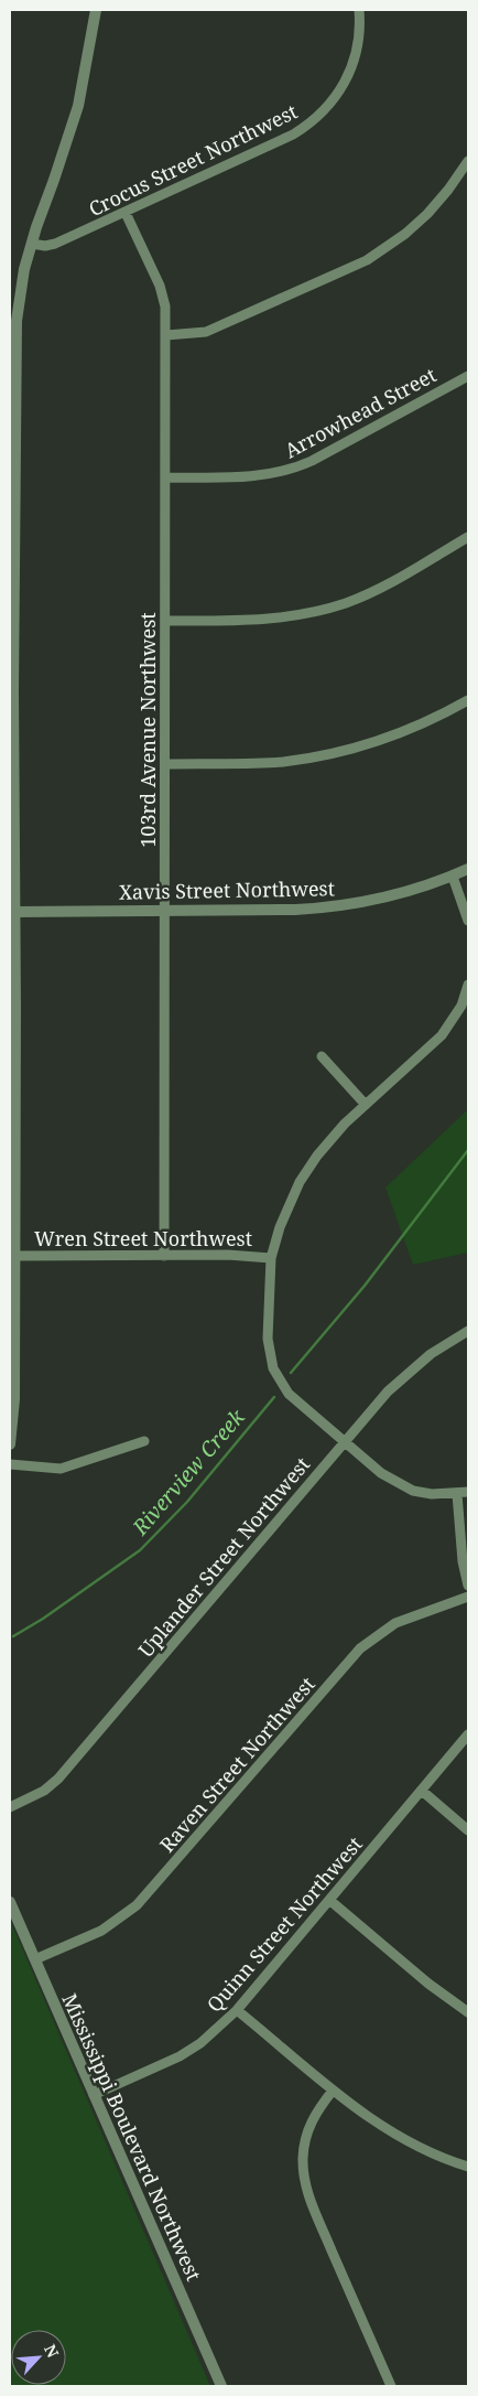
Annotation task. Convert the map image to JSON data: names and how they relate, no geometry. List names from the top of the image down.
{
  "streets": {
    "street": [
      "Crocus Street Northwest",
      "Arrowhead Street",
      "103rd Avenue Northwest",
      "Xavis Street Northwest",
      "Wren Street Northwest",
      "Uplander Street Northwest",
      "Raven Street Northwest",
      "Quinn Street Northwest",
      "Mississippi Boulevard Northwest"
    ]
  },
  "crossings": [
    ["Crocus Street Northwest", "103rd Avenue Northwest"],
    ["Arrowhead Street", "103rd Avenue Northwest"],
    ["103rd Avenue Northwest", "Xavis Street Northwest"],
    ["103rd Avenue Northwest", "Wren Street Northwest"],
    ["Raven Street Northwest", "Mississippi Boulevard Northwest"],
    ["Quinn Street Northwest", "Mississippi Boulevard Northwest"]
  ],
  "water": ["Riverview Creek"],
  "north": "top right"
}
